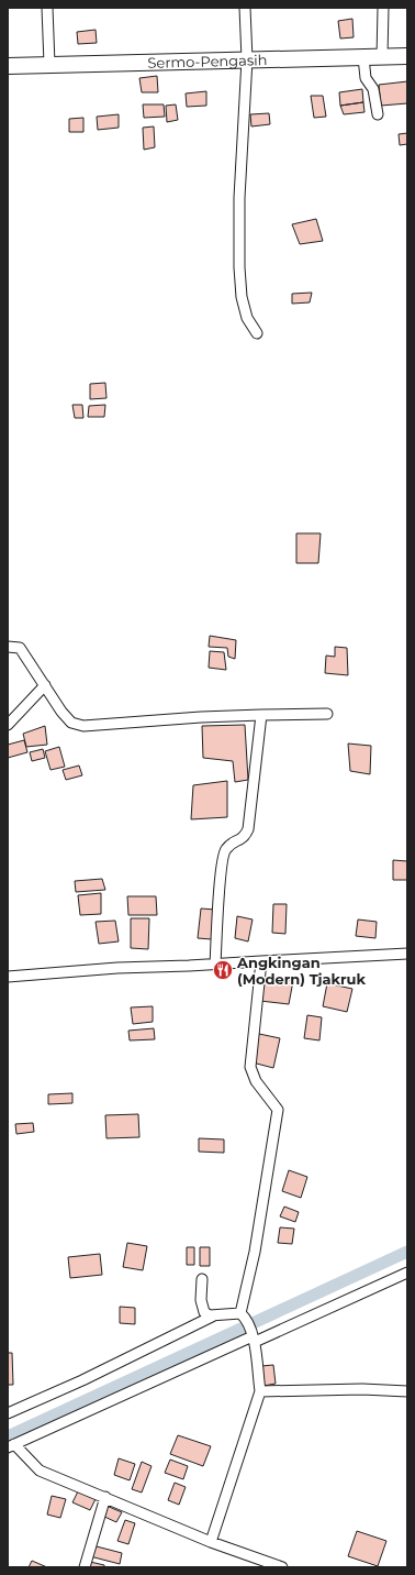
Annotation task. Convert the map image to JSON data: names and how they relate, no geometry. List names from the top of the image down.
{
  "streets": {
    "main road": ["Sermo-Pengasih"]
  },
  "places": {
    "restaurant": ["Angkingan (Modern) Tjakruk"]
  }
}
